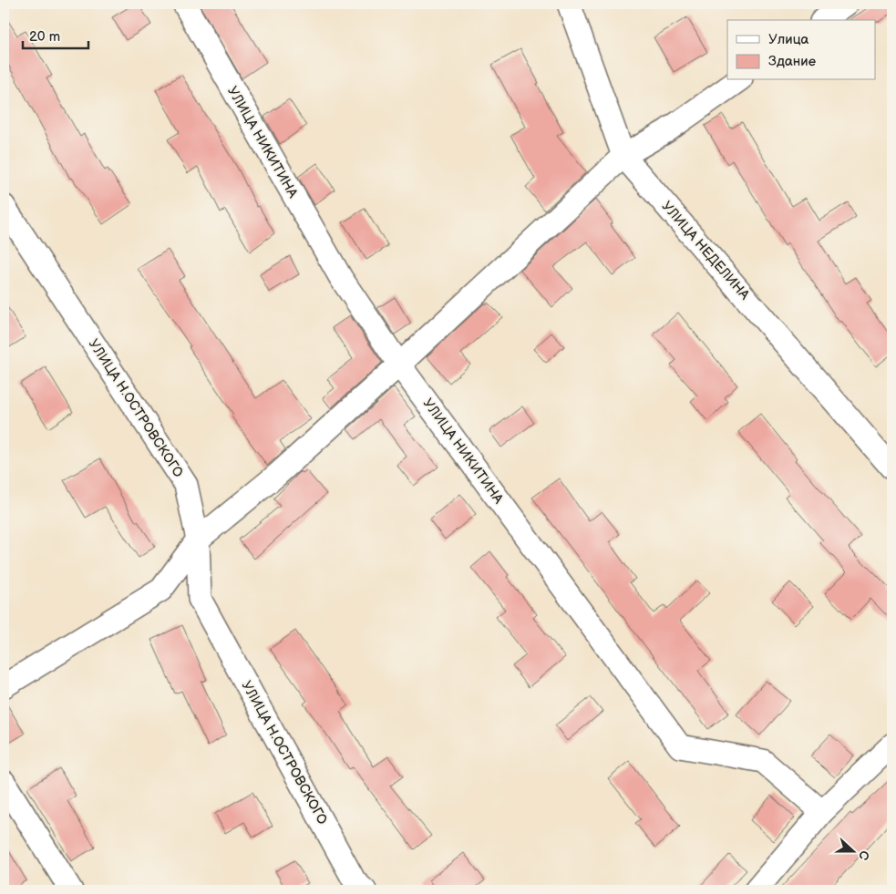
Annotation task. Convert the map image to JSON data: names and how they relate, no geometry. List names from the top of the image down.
{
  "streets": {
    "street": ["УЛИЦА НИКИТИНА", "УЛИЦА НЕДЕЛИНА", "УЛИЦА Н.ОСТРОВСКОГО"]
  },
  "legend": ["Улица", "Здание"],
  "scale_bar": "20 m",
  "north": "right"
}
